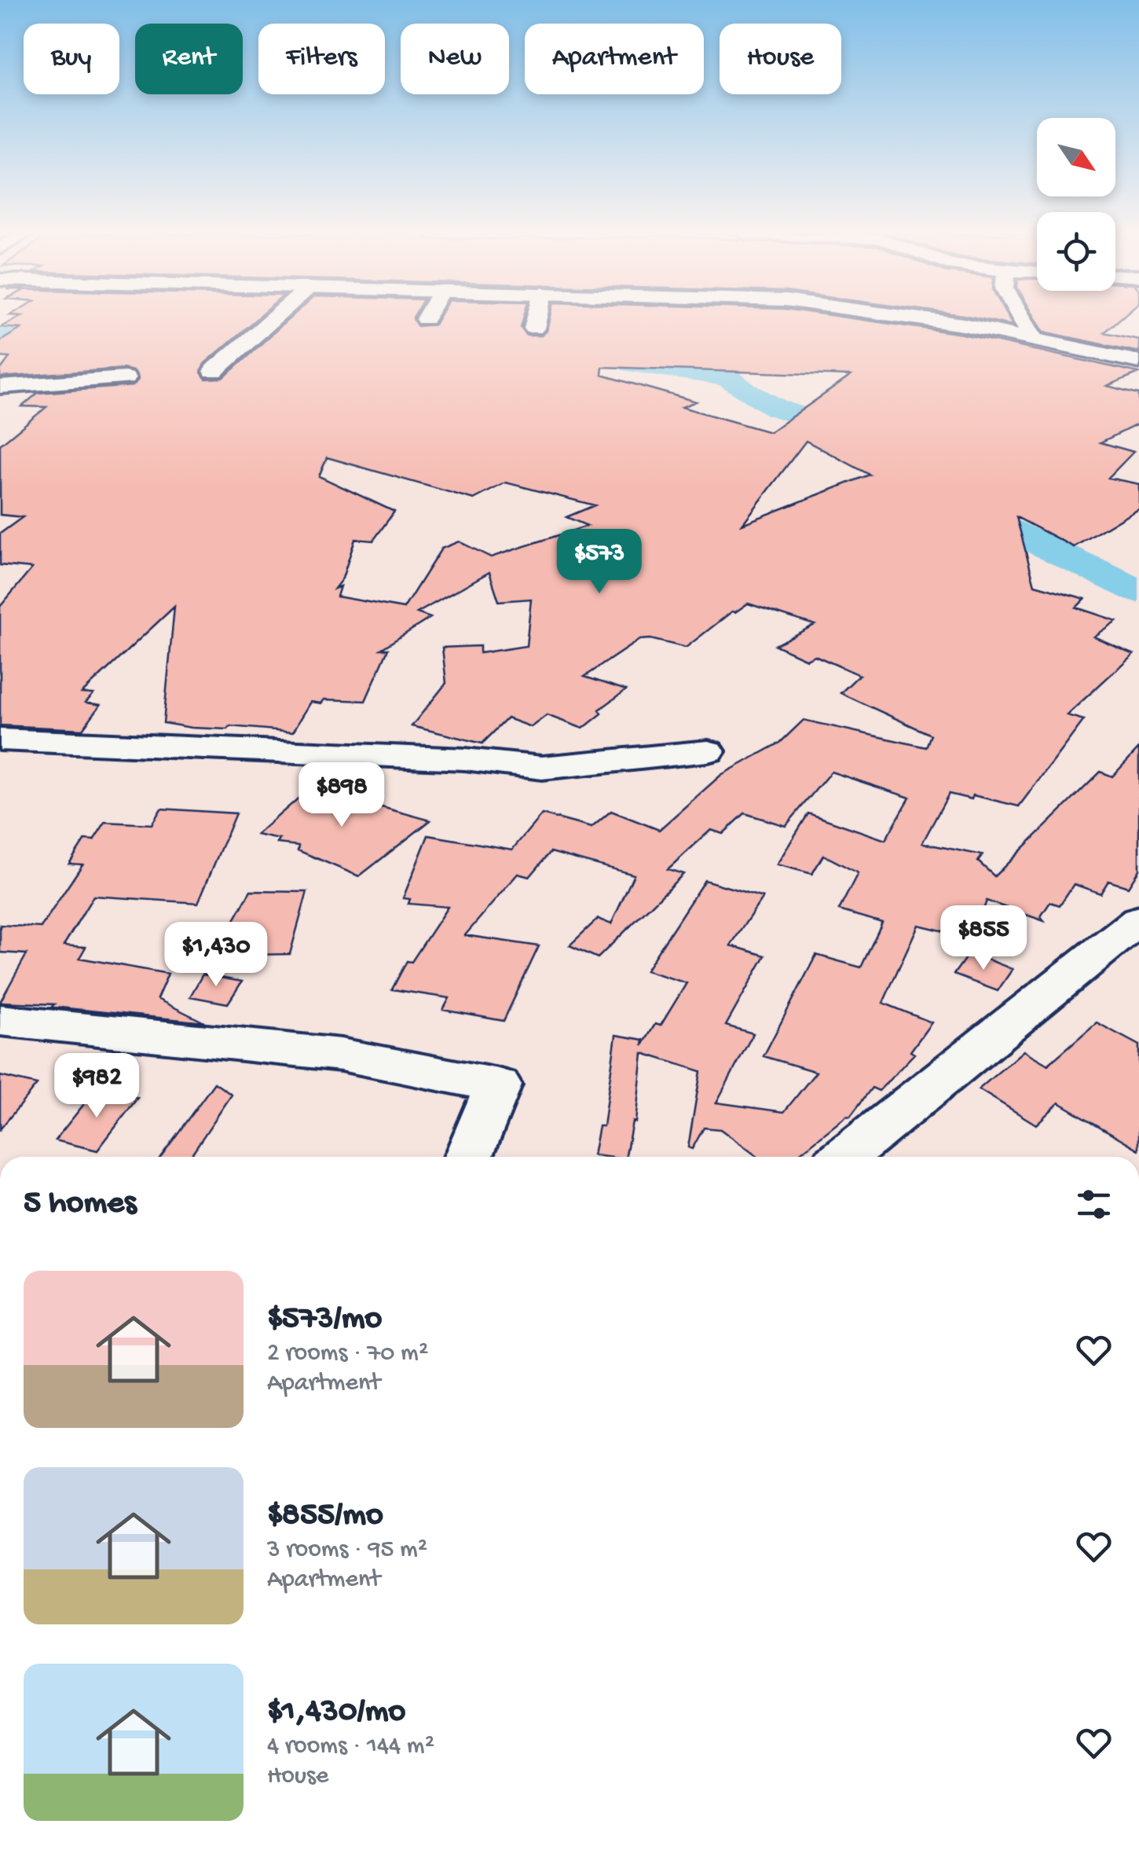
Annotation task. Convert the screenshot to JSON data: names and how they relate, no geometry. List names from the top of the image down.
{
  "north": "bottom right",
  "page": {
    "chip": [
      "Buy",
      "Rent",
      "Filters",
      "New",
      "Apartment",
      "House"
    ],
    "price": [
      "$573",
      "$898",
      "$855",
      "$1,430",
      "$982"
    ],
    "heading": "5 homes",
    "list": [
      {
        "name": "$573/mo",
        "note": "2 rooms · 70 m² · Apartment"
      },
      {
        "name": "$855/mo",
        "note": "3 rooms · 95 m² · Apartment"
      },
      {
        "name": "$1,430/mo",
        "note": "4 rooms · 144 m² · House"
      }
    ]
  }
}
